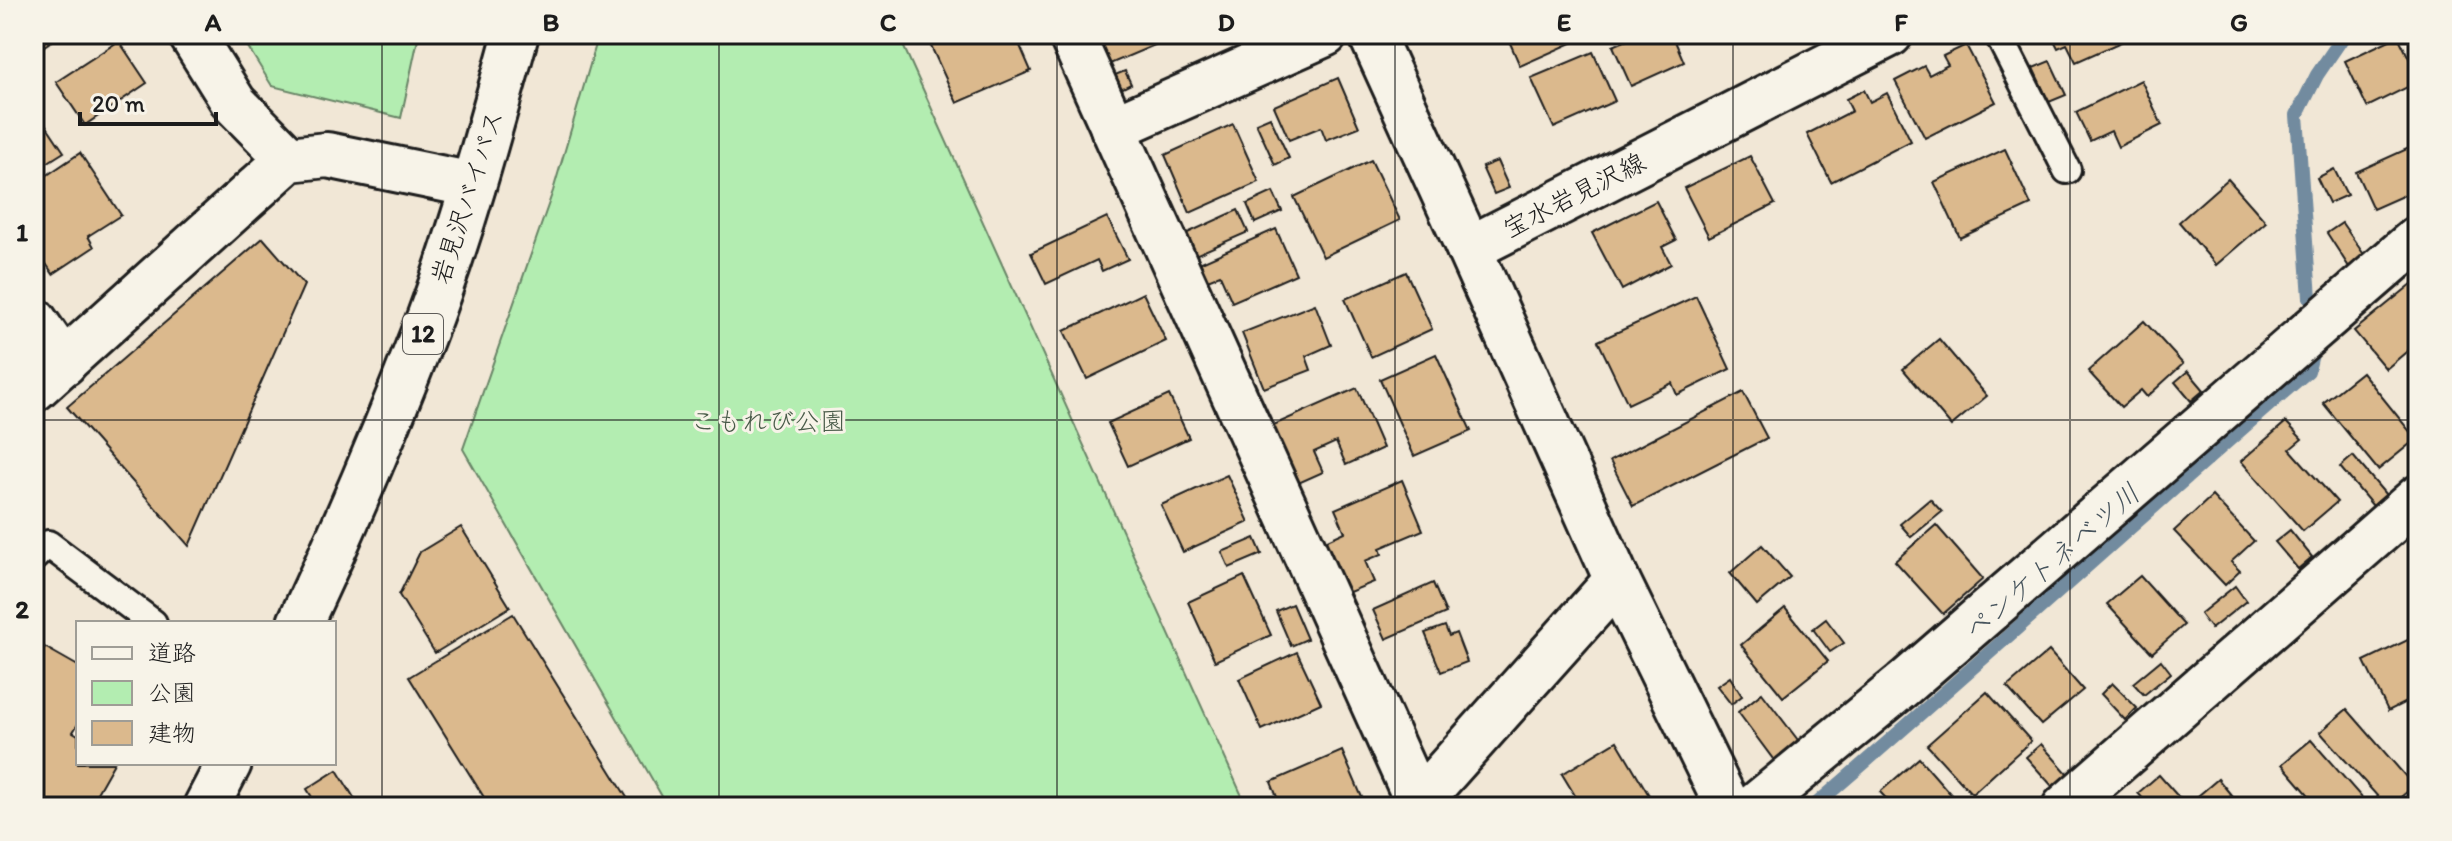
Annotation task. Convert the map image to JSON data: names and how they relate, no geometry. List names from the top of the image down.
{
  "streets": {
    "main road": ["宝水岩見沢線", "岩見沢バイパス", "12"]
  },
  "water": ["ペンケトネベツ川"],
  "parks": ["こもれび公園"],
  "legend": ["道路", "公園", "建物"],
  "scale_bar": "20 m",
  "grid": {
    "columns": [
      "A",
      "B",
      "C",
      "D",
      "E",
      "F",
      "G"
    ],
    "rows": ["1", "2"]
  }
}
